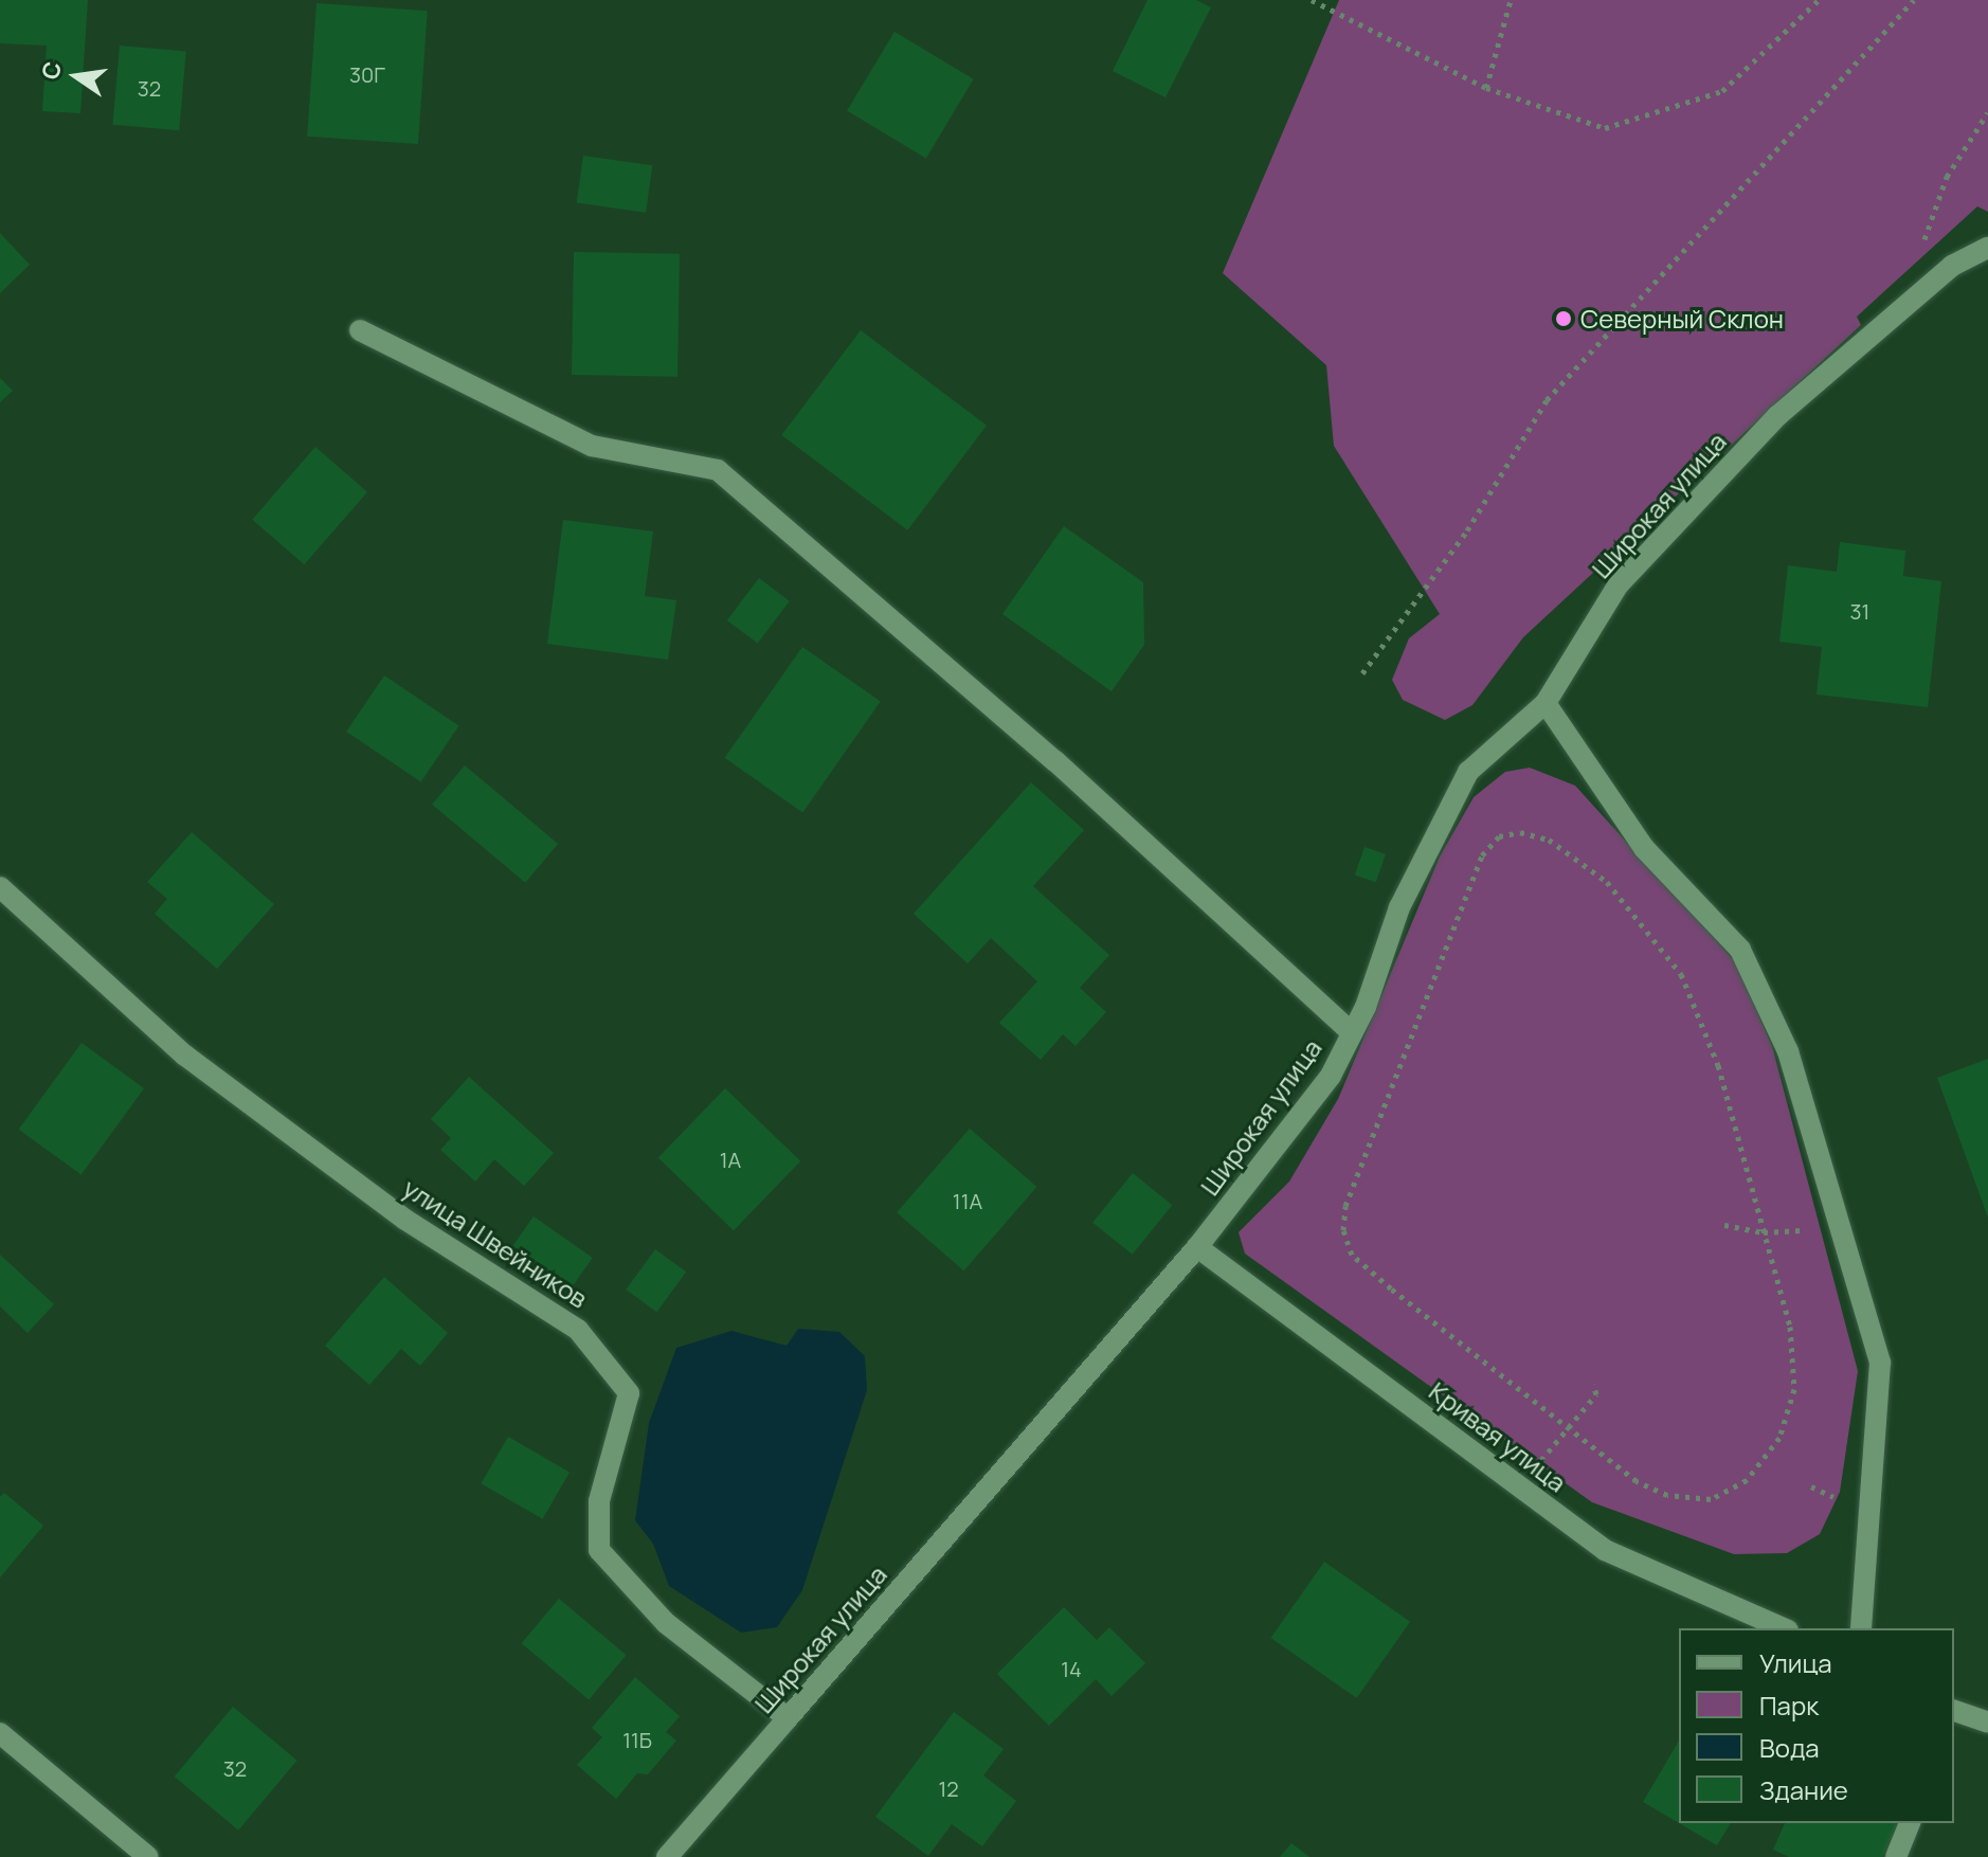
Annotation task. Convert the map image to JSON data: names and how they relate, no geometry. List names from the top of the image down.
{
  "streets": {
    "street": ["Широкая улица", "улица Швейников", "Кривая улица"]
  },
  "crossings": [
    ["Широкая улица", "улица Швейников"],
    ["Широкая улица", "Кривая улица"]
  ],
  "places": ["Северный Склон"],
  "house_numbers": [
    "30Г",
    "32",
    "31",
    "1А",
    "11А",
    "14",
    "11Б",
    "32",
    "12"
  ],
  "legend": [
    "Улица",
    "Парк",
    "Вода",
    "Здание"
  ],
  "north": "left"
}
